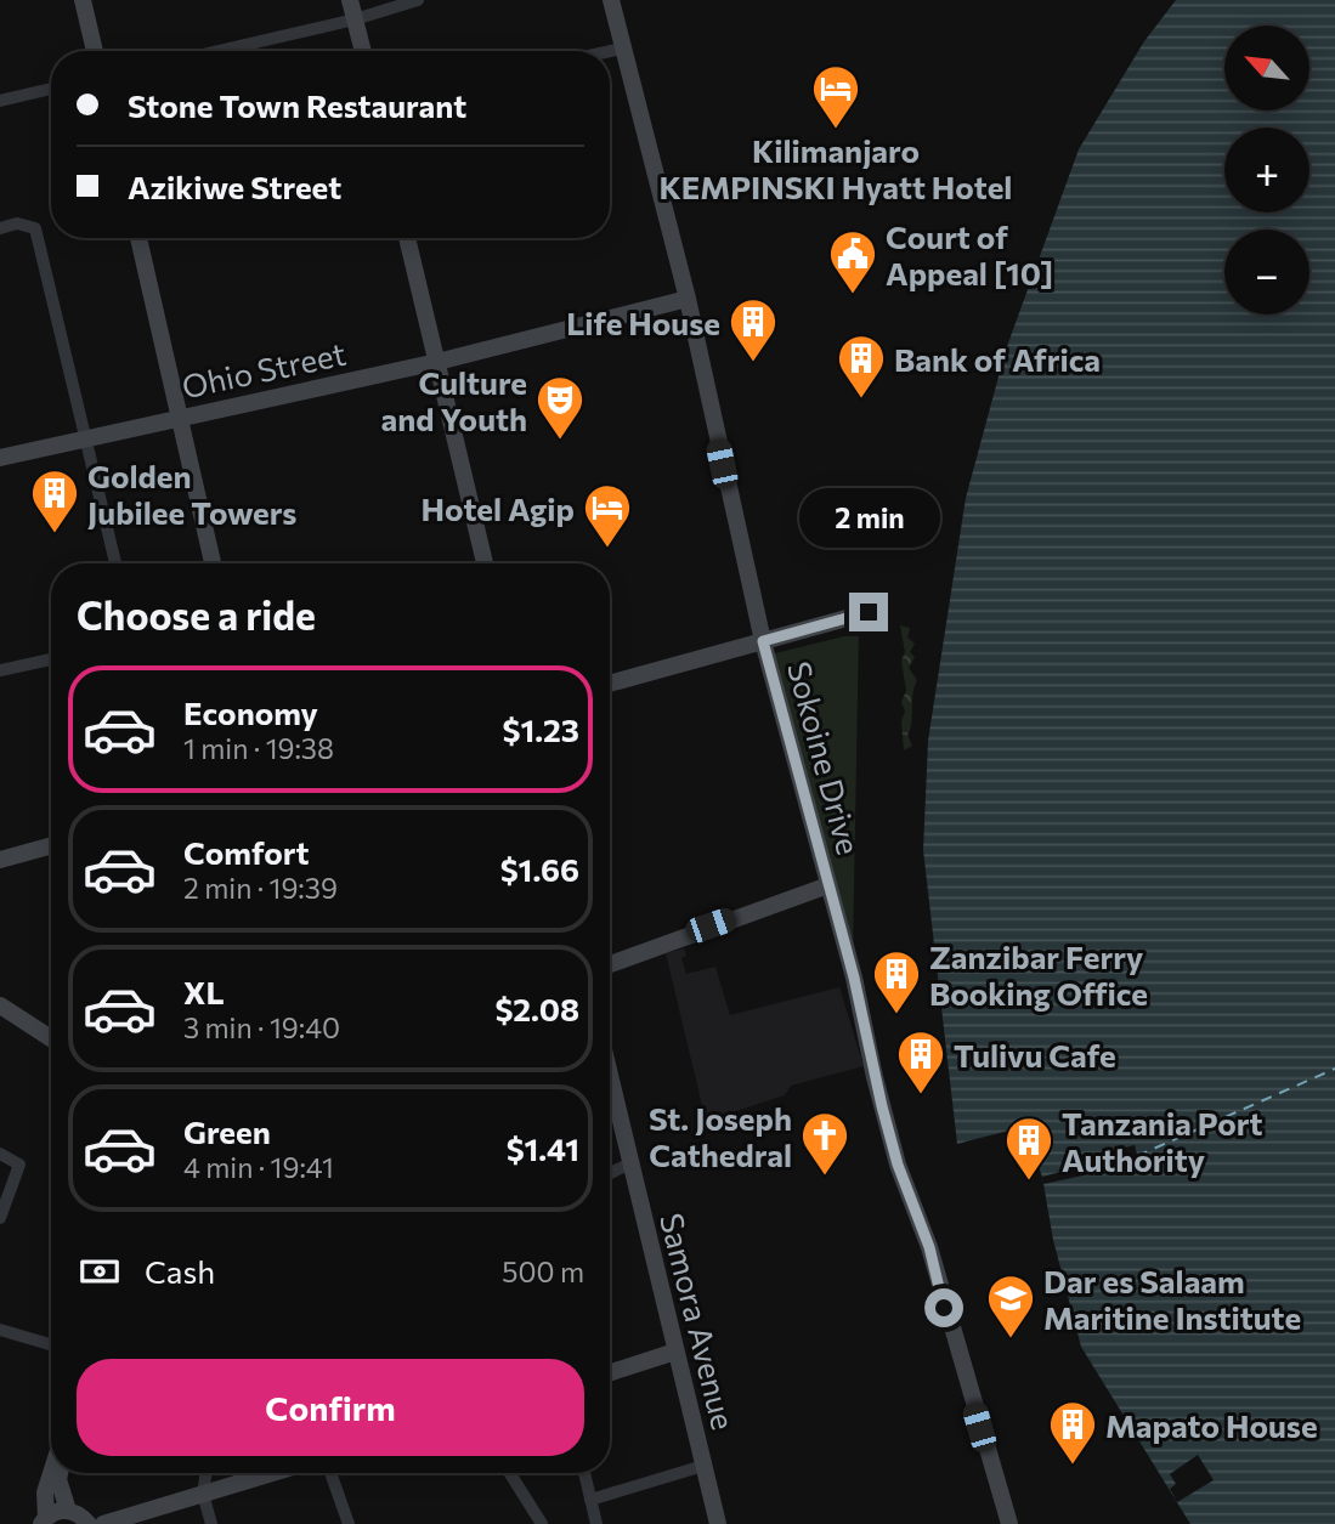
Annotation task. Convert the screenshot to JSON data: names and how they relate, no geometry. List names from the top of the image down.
{
  "streets": {
    "street": ["Ohio Street", "Sokoine Drive", "Samora Avenue"]
  },
  "crossings": [
    ["Ohio Street", "Sokoine Drive"]
  ],
  "places": {
    "hotel": ["Kilimanjaro KEMPINSKI Hyatt Hotel", "Hotel Agip"],
    "public building": ["Court of Appeal [10]"],
    "building": [
      "Life House",
      "Bank of Africa",
      "Golden Jubilee Towers",
      "Zanzibar Ferry Booking Office",
      "Tulivu Cafe",
      "Tanzania Port Authority",
      "Mapato House"
    ],
    "theatre": ["Culture and Youth"],
    "church": ["St. Joseph Cathedral"],
    "school or university": ["Dar es Salaam Maritine Institute"]
  },
  "north": "top left",
  "page": {
    "map_buttons": ["+", "−"],
    "banner": ["Stone Town Restaurant", "Azikiwe Street"],
    "bubble": "2 min",
    "heading": "Choose a ride",
    "list": [
      {
        "name": "Economy",
        "note": "1 min · 19:38",
        "value": "$1.23"
      },
      {
        "name": "Comfort",
        "note": "2 min · 19:39",
        "value": "$1.66"
      },
      {
        "name": "XL",
        "note": "3 min · 19:40",
        "value": "$2.08"
      },
      {
        "name": "Green",
        "note": "4 min · 19:41",
        "value": "$1.41"
      }
    ],
    "pay": ["Cash", "500 m"],
    "buttons": "Confirm"
  }
}
